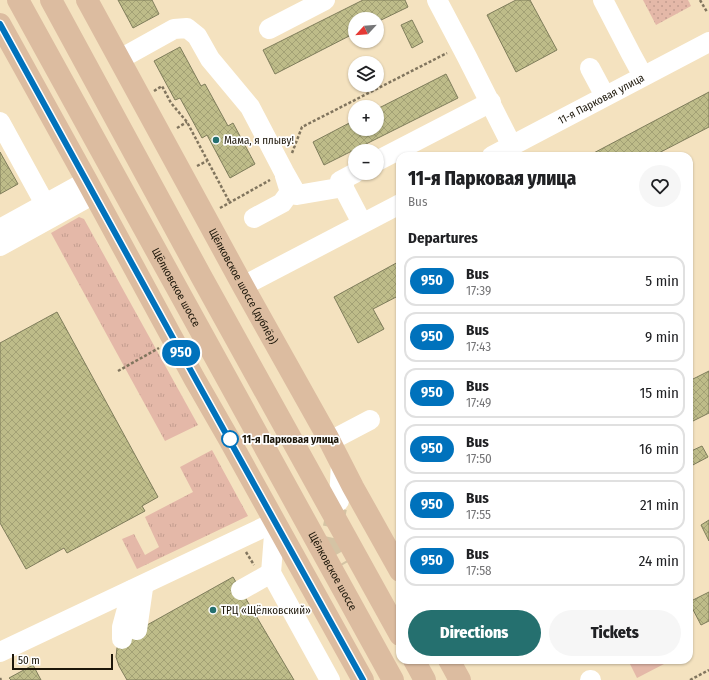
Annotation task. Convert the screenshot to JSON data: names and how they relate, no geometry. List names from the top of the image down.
{
  "streets": {
    "main road": ["Щёлковское шоссе (дублёр)", "Щёлковское шоссе"],
    "street": ["11-я Парковая улица"]
  },
  "places": ["Мама, я плыву!", "11-я Парковая улица", "ТРЦ «Щёлковский»"],
  "lines": ["bus line 950"],
  "scale_bar": "50 m",
  "north": "bottom left",
  "page": {
    "on_map": "950",
    "map_buttons": ["+", "−"],
    "heading": [
      ["11-я Парковая улица", "Bus"],
      "Departures"
    ],
    "list": [
      {
        "mark": "950",
        "name": "Bus",
        "note": "17:39",
        "value": "5 min"
      },
      {
        "mark": "950",
        "name": "Bus",
        "note": "17:43",
        "value": "9 min"
      },
      {
        "mark": "950",
        "name": "Bus",
        "note": "17:49",
        "value": "15 min"
      },
      {
        "mark": "950",
        "name": "Bus",
        "note": "17:50",
        "value": "16 min"
      },
      {
        "mark": "950",
        "name": "Bus",
        "note": "17:55",
        "value": "21 min"
      },
      {
        "mark": "950",
        "name": "Bus",
        "note": "17:58",
        "value": "24 min"
      }
    ],
    "buttons": ["Directions", "Tickets"],
    "scale": "50 m"
  }
}
